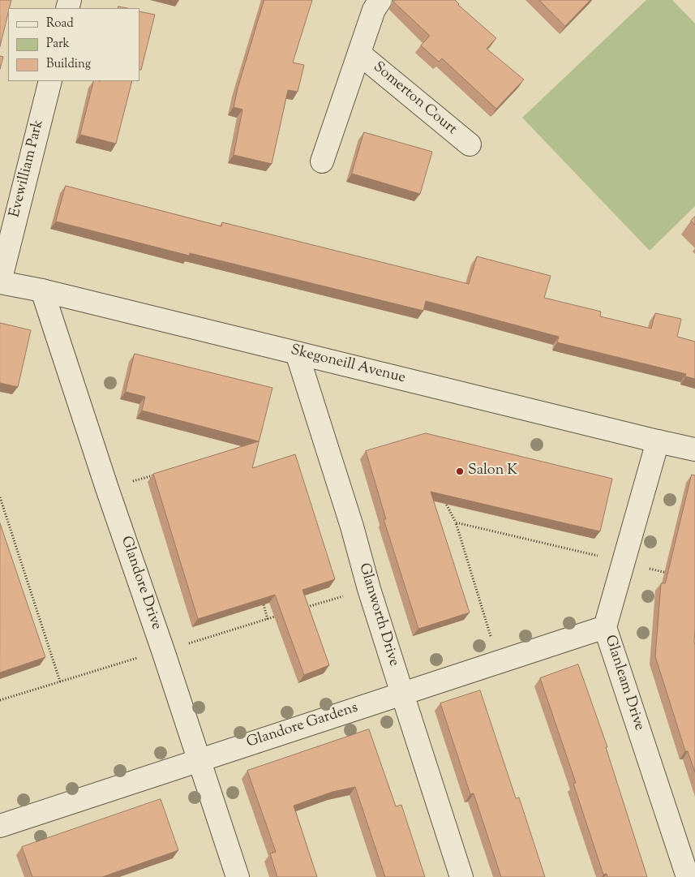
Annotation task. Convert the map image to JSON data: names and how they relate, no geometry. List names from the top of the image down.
{
  "streets": {
    "street": [
      "Somerton Court",
      "Evewilliam Park",
      "Skegoneill Avenue",
      "Glandore Drive",
      "Glanworth Drive",
      "Glanleam Drive",
      "Glandore Gardens"
    ]
  },
  "crossings": [
    ["Evewilliam Park", "Skegoneill Avenue"],
    ["Skegoneill Avenue", "Glandore Drive"],
    ["Skegoneill Avenue", "Glanworth Drive"],
    ["Skegoneill Avenue", "Glanleam Drive"],
    ["Glandore Drive", "Glandore Gardens"],
    ["Glanworth Drive", "Glandore Gardens"],
    ["Glanleam Drive", "Glandore Gardens"]
  ],
  "places": ["Salon K"],
  "legend": ["Road", "Park", "Building"]
}
